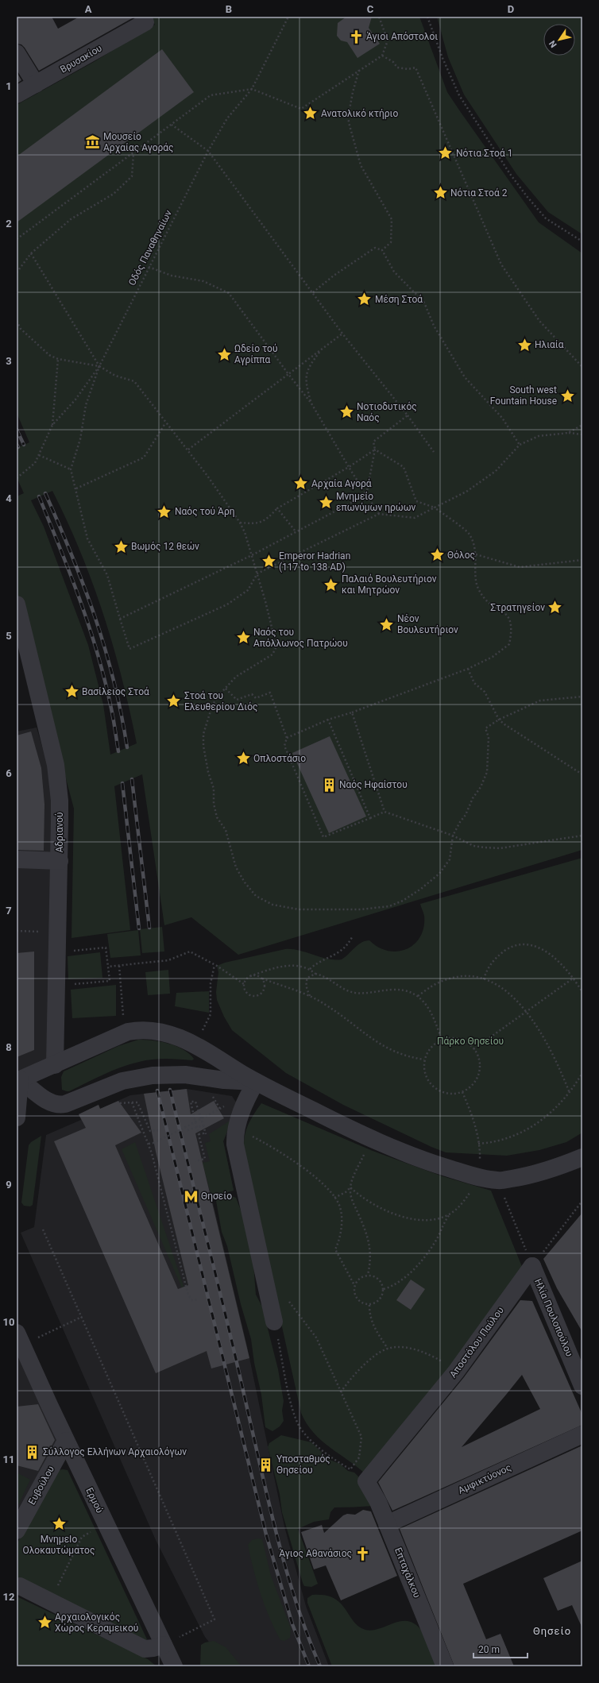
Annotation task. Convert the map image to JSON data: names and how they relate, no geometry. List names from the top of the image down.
{
  "streets": {
    "street": [
      "Βρυσακίου",
      "Αδριανού",
      "Ηλία Πουλοπούλου",
      "Αποστόλου Παύλου",
      "Αμφικτύονος",
      "Ευβούλου",
      "Ερμού",
      "Επταχάλκου"
    ],
    "path": ["Οδός Παναθηναίων"]
  },
  "crossings": [
    ["Ηλία Πουλοπούλου", "Αποστόλου Παύλου"],
    ["Αποστόλου Παύλου", "Επταχάλκου"],
    ["Αμφικτύονος", "Επταχάλκου"],
    ["Ευβούλου", "Ερμού"]
  ],
  "districts": ["Θησείο"],
  "parks": ["Πάρκο Θησείου"],
  "places": {
    "church": ["Άγιοι Απόστολοι", "Άγιος Αθανάσιος"],
    "place": [
      "Ανατολικό κτήριο",
      "Νότια Στοά 1",
      "Νότια Στοά 2",
      "Μέση Στοά",
      "Ηλιαία",
      "Ωδείο τού Αγρίππα",
      "South west Fountain House",
      "Νοτιοδυτικός Ναός",
      "Αρχαία Αγορά",
      "Μνημείο επωνύμων ηρώων",
      "Ναός τού Άρη",
      "Βωμός 12 θεών",
      "Θόλος",
      "Emperor Hadrian (117 to 138 AD)",
      "Παλαιό Βουλευτήριον και Μητρώον",
      "Στρατηγείον",
      "Νέον Βουλευτήριον",
      "Ναός του Απόλλωνος Πατρώου",
      "Βασίλειος Στοά",
      "Στοά του Ελευθερίου Διός",
      "Οπλοστάσιο",
      "ΜνημεΙο Ολοκαυτώματος",
      "Αρχαιολογικός Χώρος Κεραμεικού"
    ],
    "museum": ["Μουσείο Αρχαίας Αγοράς"],
    "building": ["Ναός Ηφαίστου", "Σύλλογος Ελλήνων Αρχαιολόγων", "Υποσταθμός Θησείου"],
    "metro station": ["Θησείο"]
  },
  "scale_bar": "20 m",
  "north": "bottom left",
  "grid": {
    "columns": [
      "A",
      "B",
      "C",
      "D"
    ],
    "rows": [
      "1",
      "2",
      "3",
      "4",
      "5",
      "6",
      "7",
      "8",
      "9",
      "10",
      "11",
      "12"
    ]
  }
}
